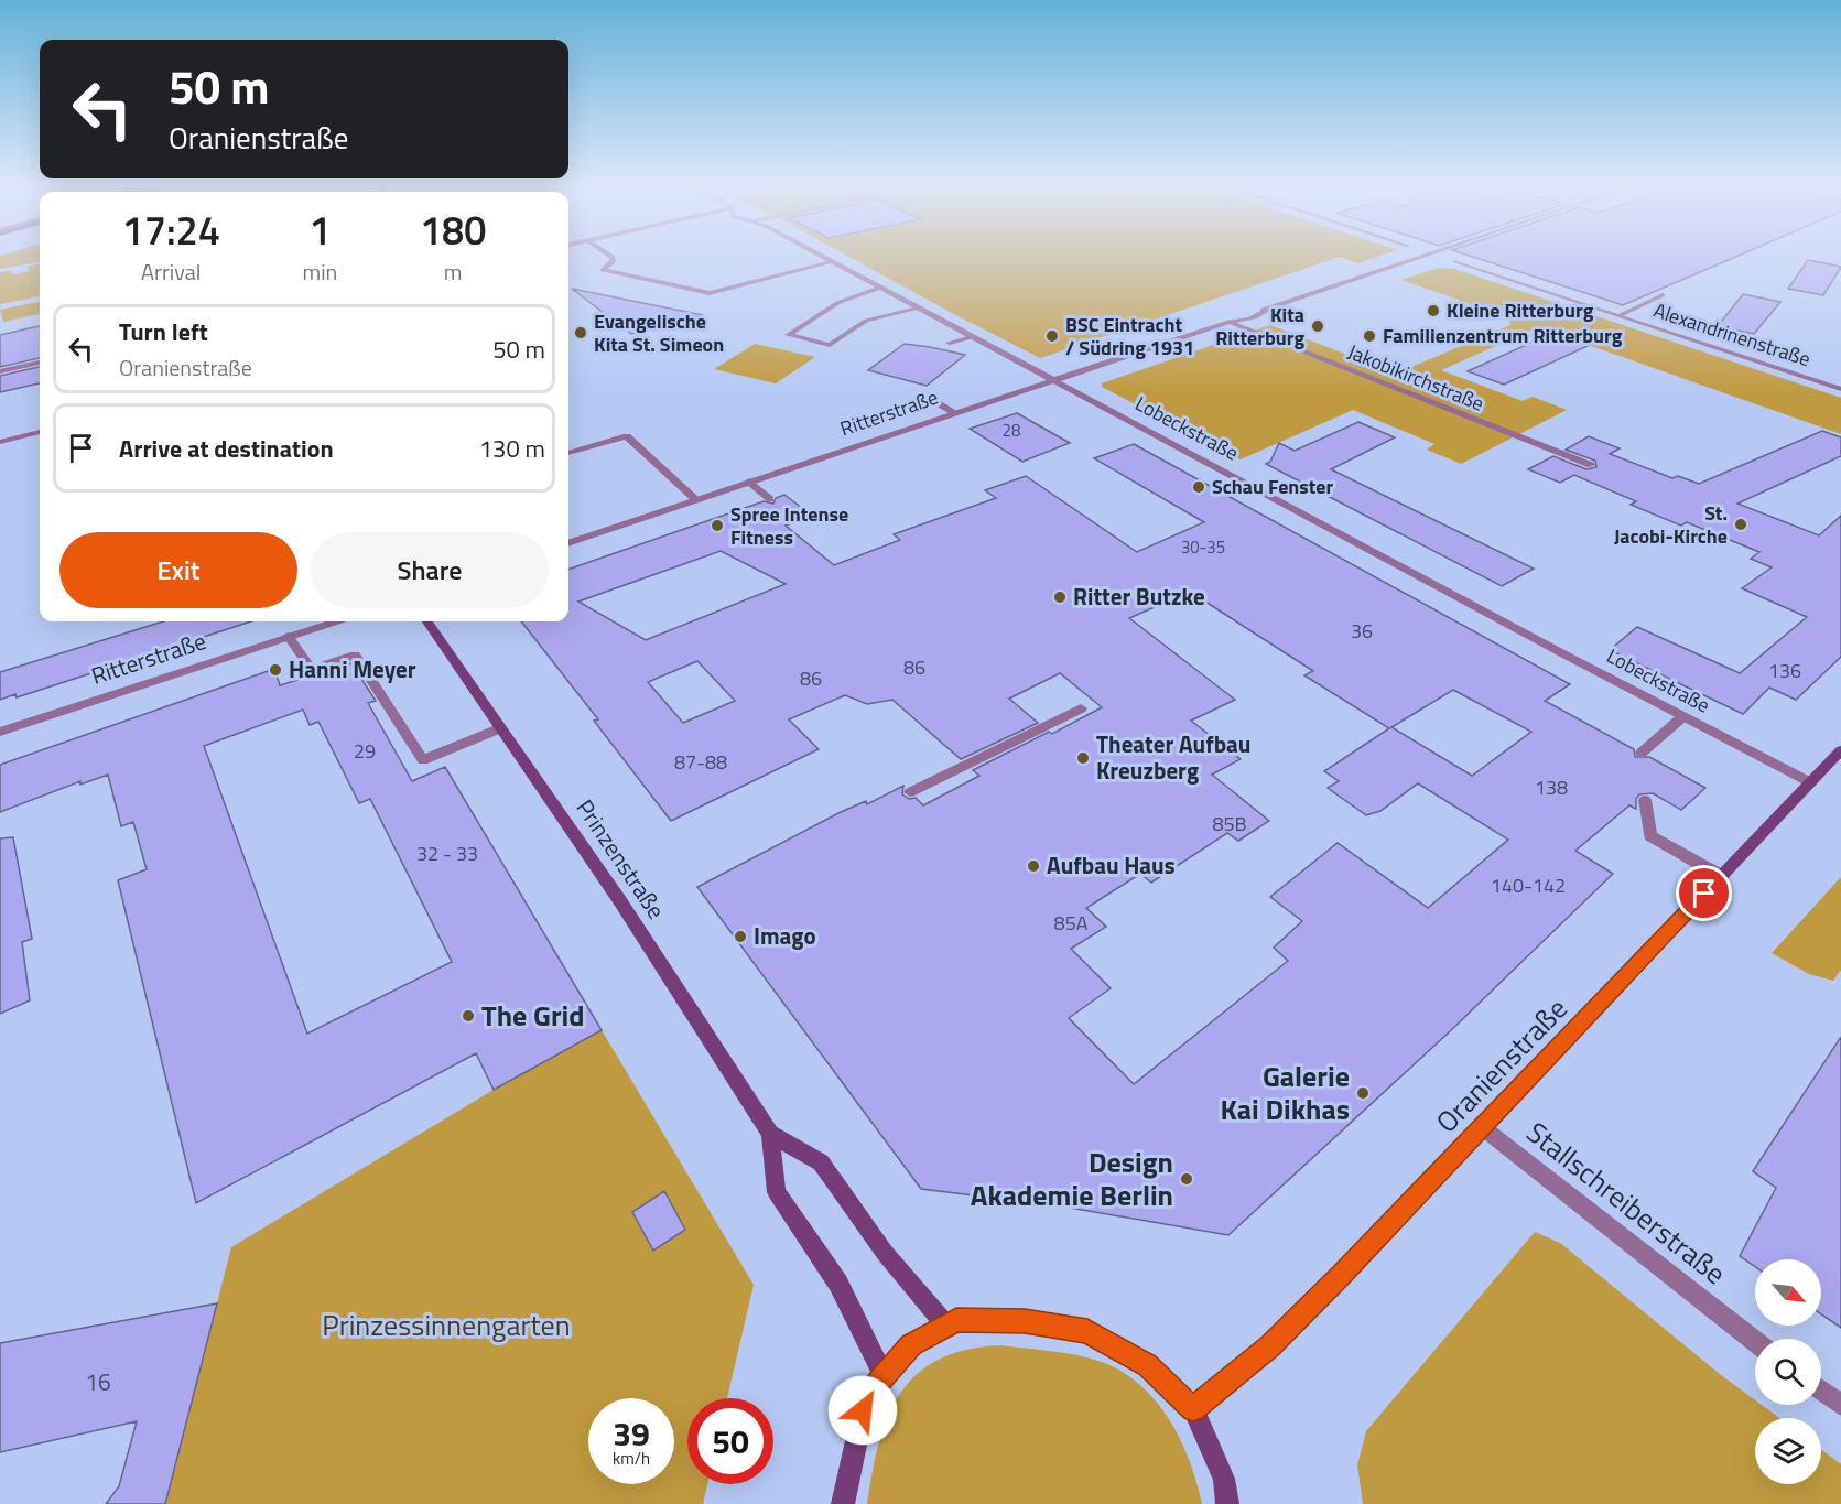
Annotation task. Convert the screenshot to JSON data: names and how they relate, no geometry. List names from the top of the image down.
{
  "streets": {
    "main road": ["Prinzenstraße", "Oranienstraße"],
    "street": [
      "Alexandrinenstraße",
      "Jakobikirchstraße",
      "Ritterstraße",
      "Lobeckstraße",
      "Stallschreiberstraße"
    ]
  },
  "crossings": [
    ["Jakobikirchstraße", "Ritterstraße"],
    ["Ritterstraße", "Lobeckstraße"],
    ["Lobeckstraße", "Oranienstraße"],
    ["Oranienstraße", "Stallschreiberstraße"]
  ],
  "parks": ["Prinzessinnengarten"],
  "places": [
    "Kleine Ritterburg",
    "Kita Ritterburg",
    "Evangelische Kita St. Simeon",
    "BSC Eintracht / Südring 1931",
    "Familienzentrum Ritterburg",
    "Schau Fenster",
    "St. Jacobi-Kirche",
    "Spree Intense Fitness",
    "Ritter Butzke",
    "Hanni Meyer",
    "Theater Aufbau Kreuzberg",
    "Aufbau Haus",
    "Imago",
    "The Grid",
    "Galerie Kai Dikhas",
    "Design Akademie Berlin"
  ],
  "house_numbers": [
    "28",
    "30-35",
    "36",
    "86",
    "136",
    "86",
    "29",
    "87-88",
    "138",
    "85B",
    "32 - 33",
    "140-142",
    "85A",
    "16"
  ],
  "north": "bottom right",
  "page": {
    "turn": ["50 m", "Oranienstraße"],
    "eta": [
      "17:24",
      "Arrival",
      "1",
      "min",
      "180",
      "m"
    ],
    "list": [
      {
        "name": "Turn left",
        "note": "Oranienstraße",
        "value": "50 m"
      },
      {
        "name": "Arrive at destination",
        "value": "130 m"
      }
    ],
    "buttons": ["Exit", "Share"],
    "speed": "39 km/h",
    "limit": "50"
  }
}
